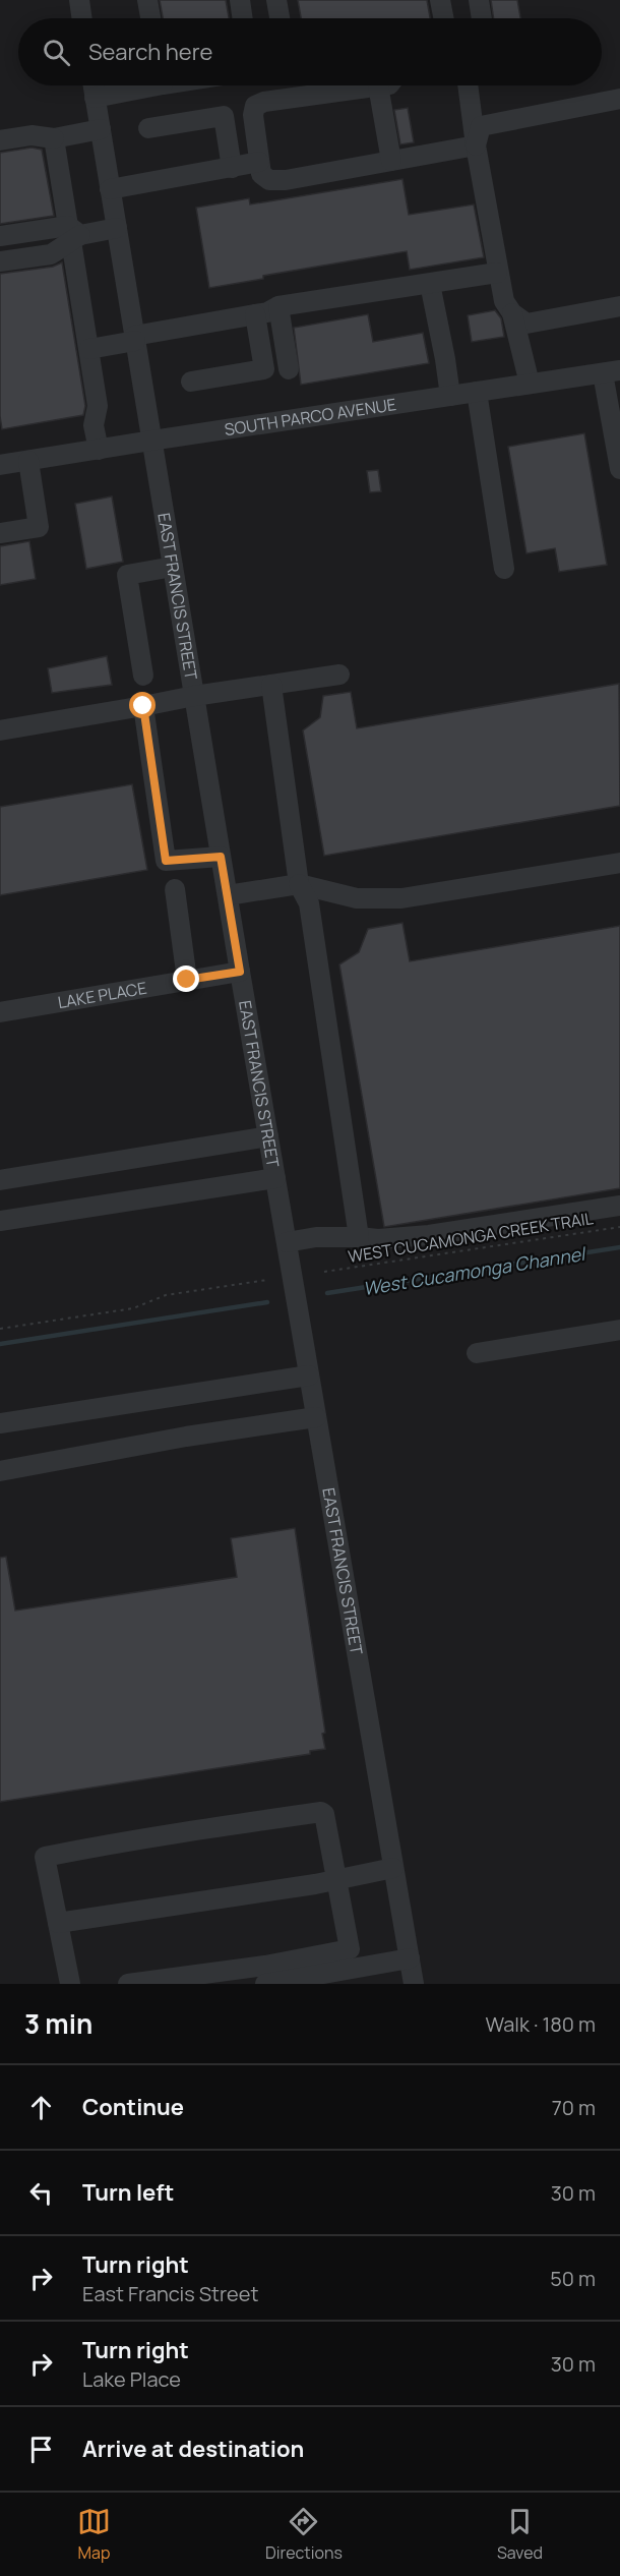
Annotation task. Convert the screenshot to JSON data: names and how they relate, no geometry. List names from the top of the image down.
{
  "streets": {
    "street": ["SOUTH PARCO AVENUE", "EAST FRANCIS STREET", "LAKE PLACE"],
    "path": ["WEST CUCAMONGA CREEK TRAIL"]
  },
  "crossings": [
    ["SOUTH PARCO AVENUE", "EAST FRANCIS STREET"],
    ["EAST FRANCIS STREET", "LAKE PLACE"]
  ],
  "water": ["West Cucamonga Channel"],
  "page": {
    "search": "Search here",
    "heading": ["3 min", "Walk · 180 m"],
    "list": [
      ["Continue", "70 m"],
      ["Turn left", "30 m"],
      ["Turn right", "East Francis Street", "50 m"],
      ["Turn right", "Lake Place", "30 m"],
      "Arrive at destination"
    ],
    "nav": ["Map", "Directions", "Saved"]
  }
}
